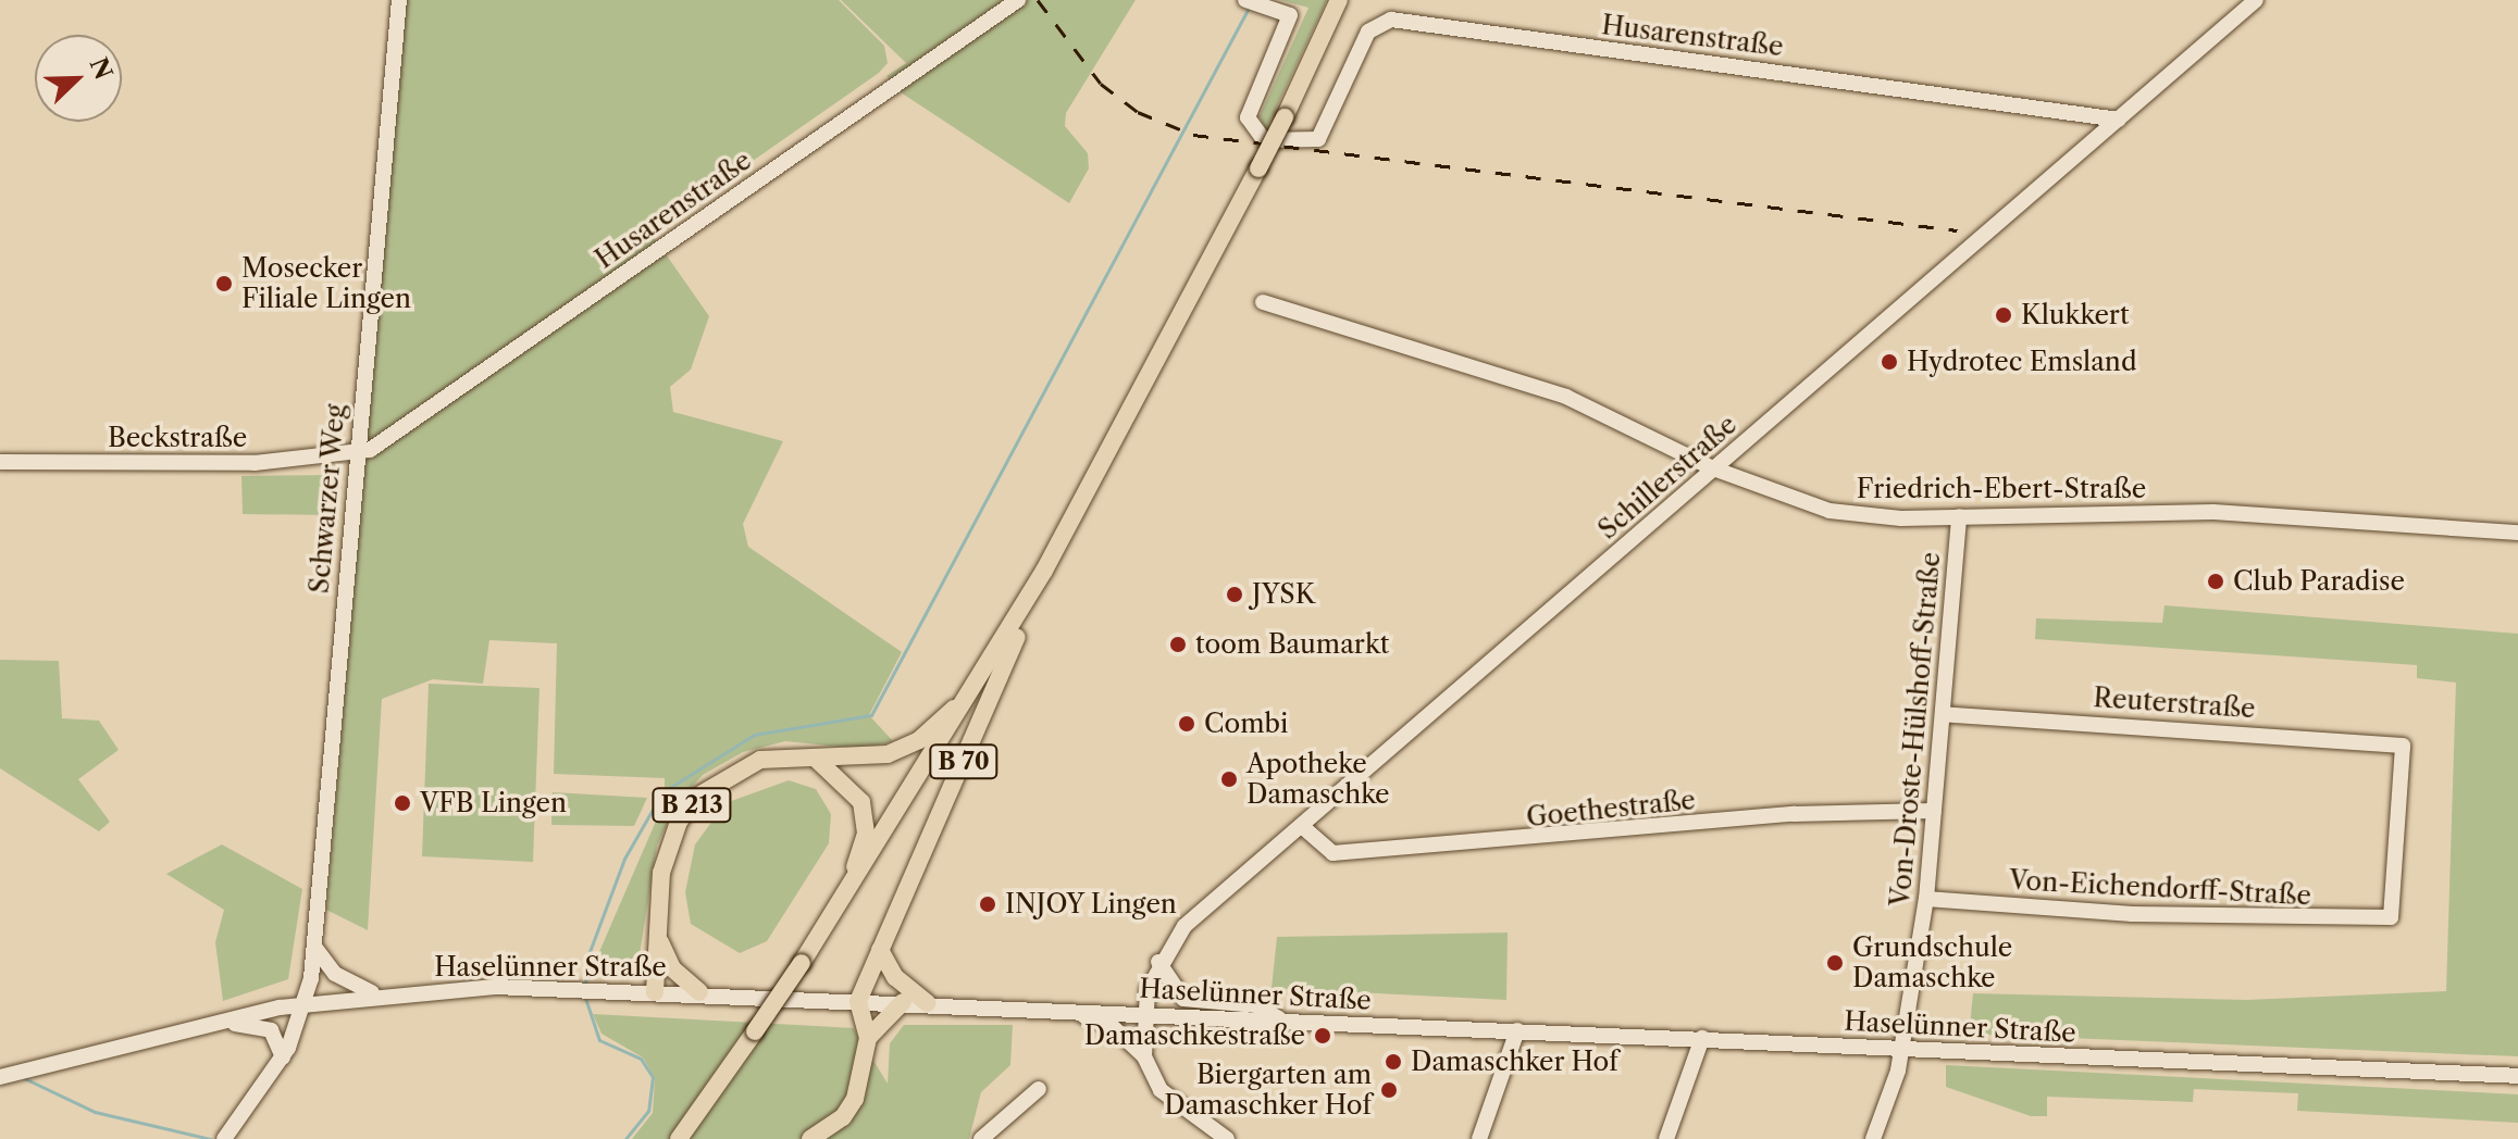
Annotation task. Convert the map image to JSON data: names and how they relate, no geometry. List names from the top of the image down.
{
  "streets": {
    "main road": ["B 70", "B 213"],
    "street": [
      "Husarenstraße",
      "Beckstraße",
      "Schillerstraße",
      "Friedrich-Ebert-Straße",
      "Schwarzer Weg",
      "Reuterstraße",
      "Von-Droste-Hülshoff-Straße",
      "Goethestraße",
      "Von-Eichendorff-Straße",
      "Haselünner Straße"
    ]
  },
  "crossings": [
    ["Husarenstraße", "Beckstraße"],
    ["Husarenstraße", "Schillerstraße"],
    ["Husarenstraße", "Schwarzer Weg"],
    ["Beckstraße", "Schwarzer Weg"],
    ["Schillerstraße", "Friedrich-Ebert-Straße"],
    ["Schillerstraße", "Goethestraße"],
    ["Schillerstraße", "Haselünner Straße"],
    ["Friedrich-Ebert-Straße", "Von-Droste-Hülshoff-Straße"],
    ["Schwarzer Weg", "Haselünner Straße"],
    ["Reuterstraße", "Von-Droste-Hülshoff-Straße"],
    ["Reuterstraße", "Von-Eichendorff-Straße"],
    ["Von-Droste-Hülshoff-Straße", "Goethestraße"],
    ["Von-Droste-Hülshoff-Straße", "Von-Eichendorff-Straße"],
    ["Von-Droste-Hülshoff-Straße", "Haselünner Straße"],
    ["B 70", "Haselünner Straße"],
    ["B 213", "Haselünner Straße"]
  ],
  "places": [
    "Mosecker Filiale Lingen",
    "Klukkert",
    "Hydrotec Emsland",
    "Club Paradise",
    "JYSK",
    "toom Baumarkt",
    "Combi",
    "Apotheke Damaschke",
    "VFB Lingen",
    "INJOY Lingen",
    "Grundschule Damaschke",
    "Damaschkestraße",
    "Damaschker Hof",
    "Biergarten am Damaschker Hof"
  ],
  "north": "top right"
}
